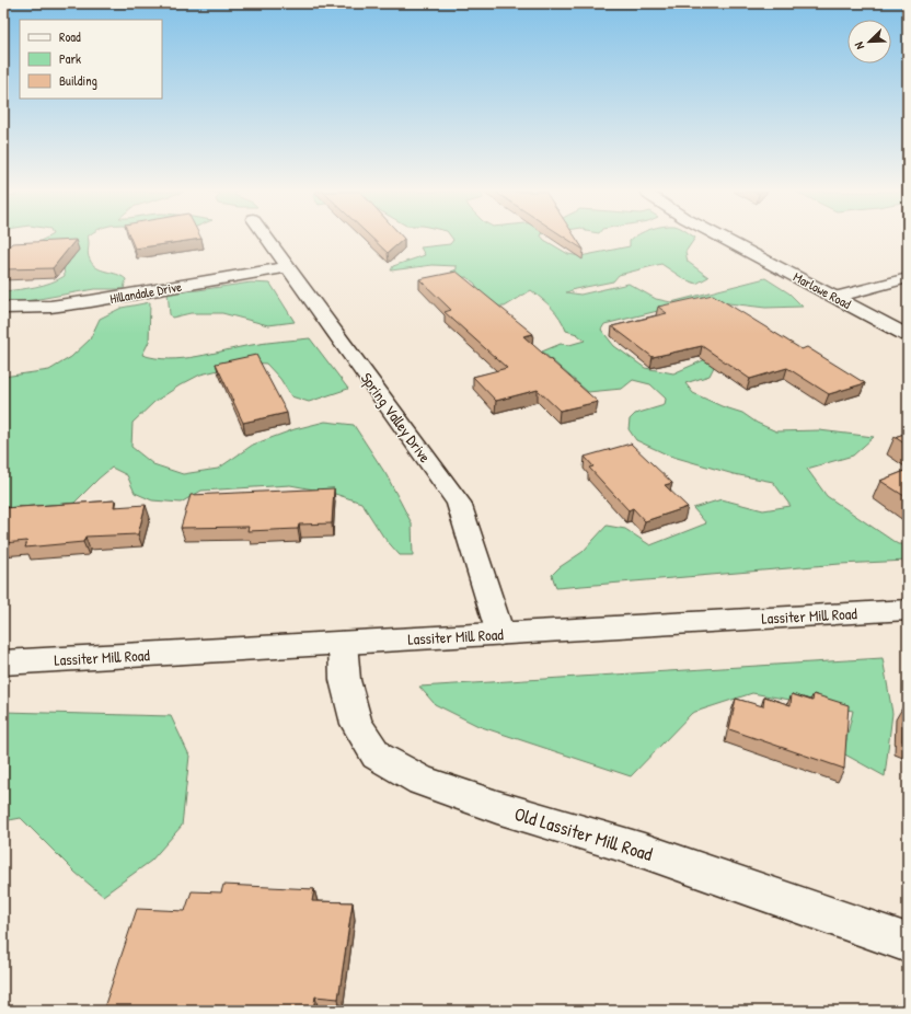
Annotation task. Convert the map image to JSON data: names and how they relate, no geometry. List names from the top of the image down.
{
  "streets": {
    "street": [
      "Marlowe Road",
      "Hillandale Drive",
      "Spring Valley Drive",
      "Lassiter Mill Road",
      "Old Lassiter Mill Road"
    ]
  },
  "crossings": [
    ["Hillandale Drive", "Spring Valley Drive"],
    ["Spring Valley Drive", "Lassiter Mill Road"],
    ["Lassiter Mill Road", "Old Lassiter Mill Road"]
  ],
  "legend": ["Road", "Park", "Building"],
  "north": "bottom left"
}
